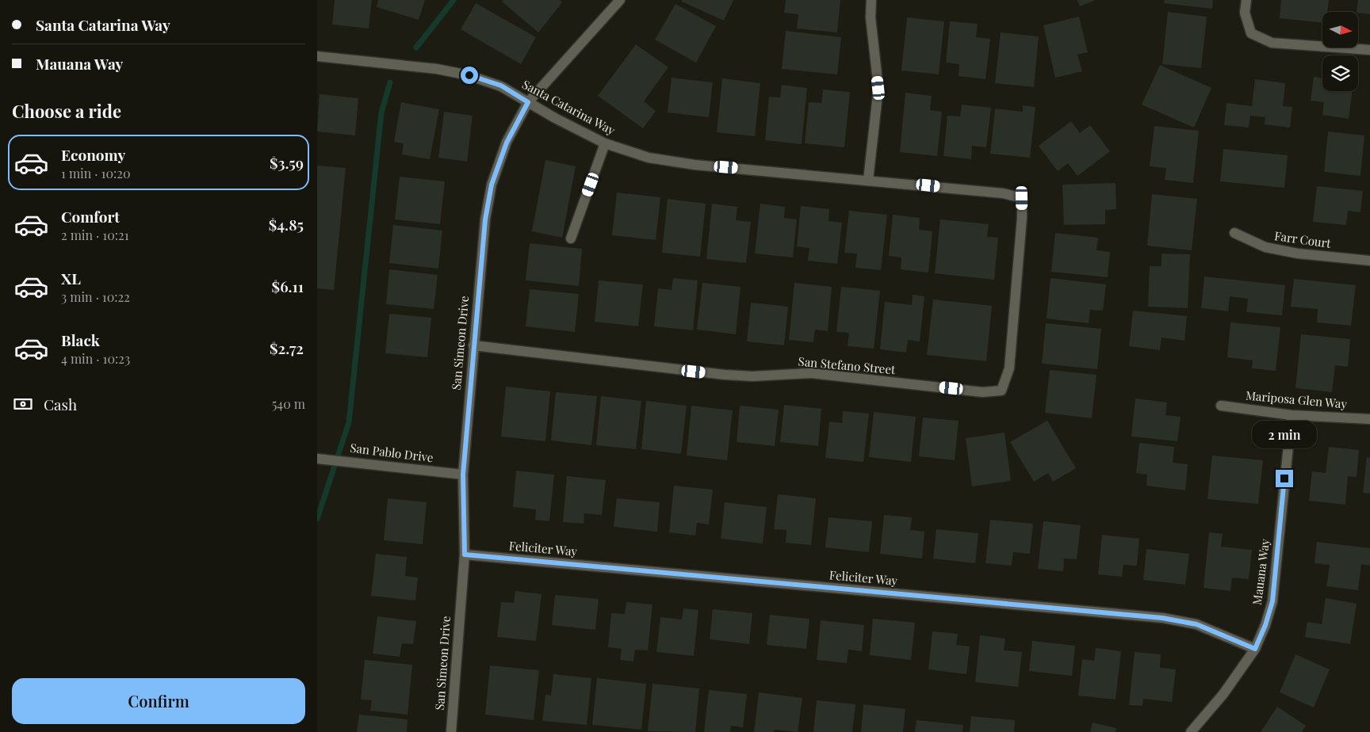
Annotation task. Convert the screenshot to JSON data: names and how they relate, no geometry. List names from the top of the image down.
{
  "streets": {
    "street": [
      "Santa Catarina Way",
      "Farr Court",
      "San Simeon Drive",
      "San Stefano Street",
      "Mariposa Glen Way",
      "San Pablo Drive",
      "Feliciter Way",
      "Mauana Way"
    ]
  },
  "crossings": [
    ["Santa Catarina Way", "San Simeon Drive"],
    ["Santa Catarina Way", "San Stefano Street"],
    ["San Simeon Drive", "San Stefano Street"],
    ["San Simeon Drive", "San Pablo Drive"],
    ["San Simeon Drive", "Feliciter Way"],
    ["Mariposa Glen Way", "Mauana Way"],
    ["Feliciter Way", "Mauana Way"]
  ],
  "north": "right",
  "page": {
    "banner": ["Santa Catarina Way", "Mauana Way"],
    "heading": "Choose a ride",
    "list": [
      {
        "name": "Economy",
        "note": "1 min · 10:20",
        "value": "$3.59"
      },
      {
        "name": "Comfort",
        "note": "2 min · 10:21",
        "value": "$4.85"
      },
      {
        "name": "XL",
        "note": "3 min · 10:22",
        "value": "$6.11"
      },
      {
        "name": "Black",
        "note": "4 min · 10:23",
        "value": "$2.72"
      }
    ],
    "pay": ["Cash", "540 m"],
    "bubble": "2 min",
    "buttons": "Confirm"
  }
}
